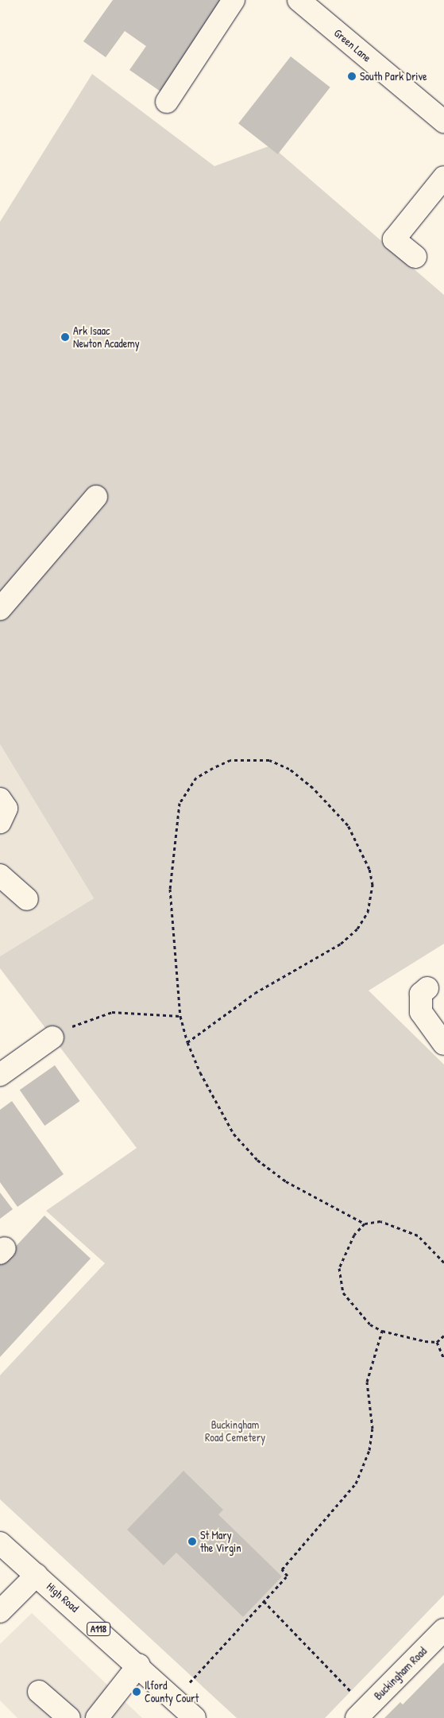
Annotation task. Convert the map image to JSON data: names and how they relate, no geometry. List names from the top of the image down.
{
  "streets": {
    "main road": [
      "Green Lane",
      "High Road",
      "A118",
      "Buckingham Road"
    ]
  },
  "parks": ["Buckingham Road Cemetery"],
  "places": [
    "South Park Drive",
    "Ark Isaac Newton Academy",
    "St Mary the Virgin",
    "Ilford County Court"
  ]
}
